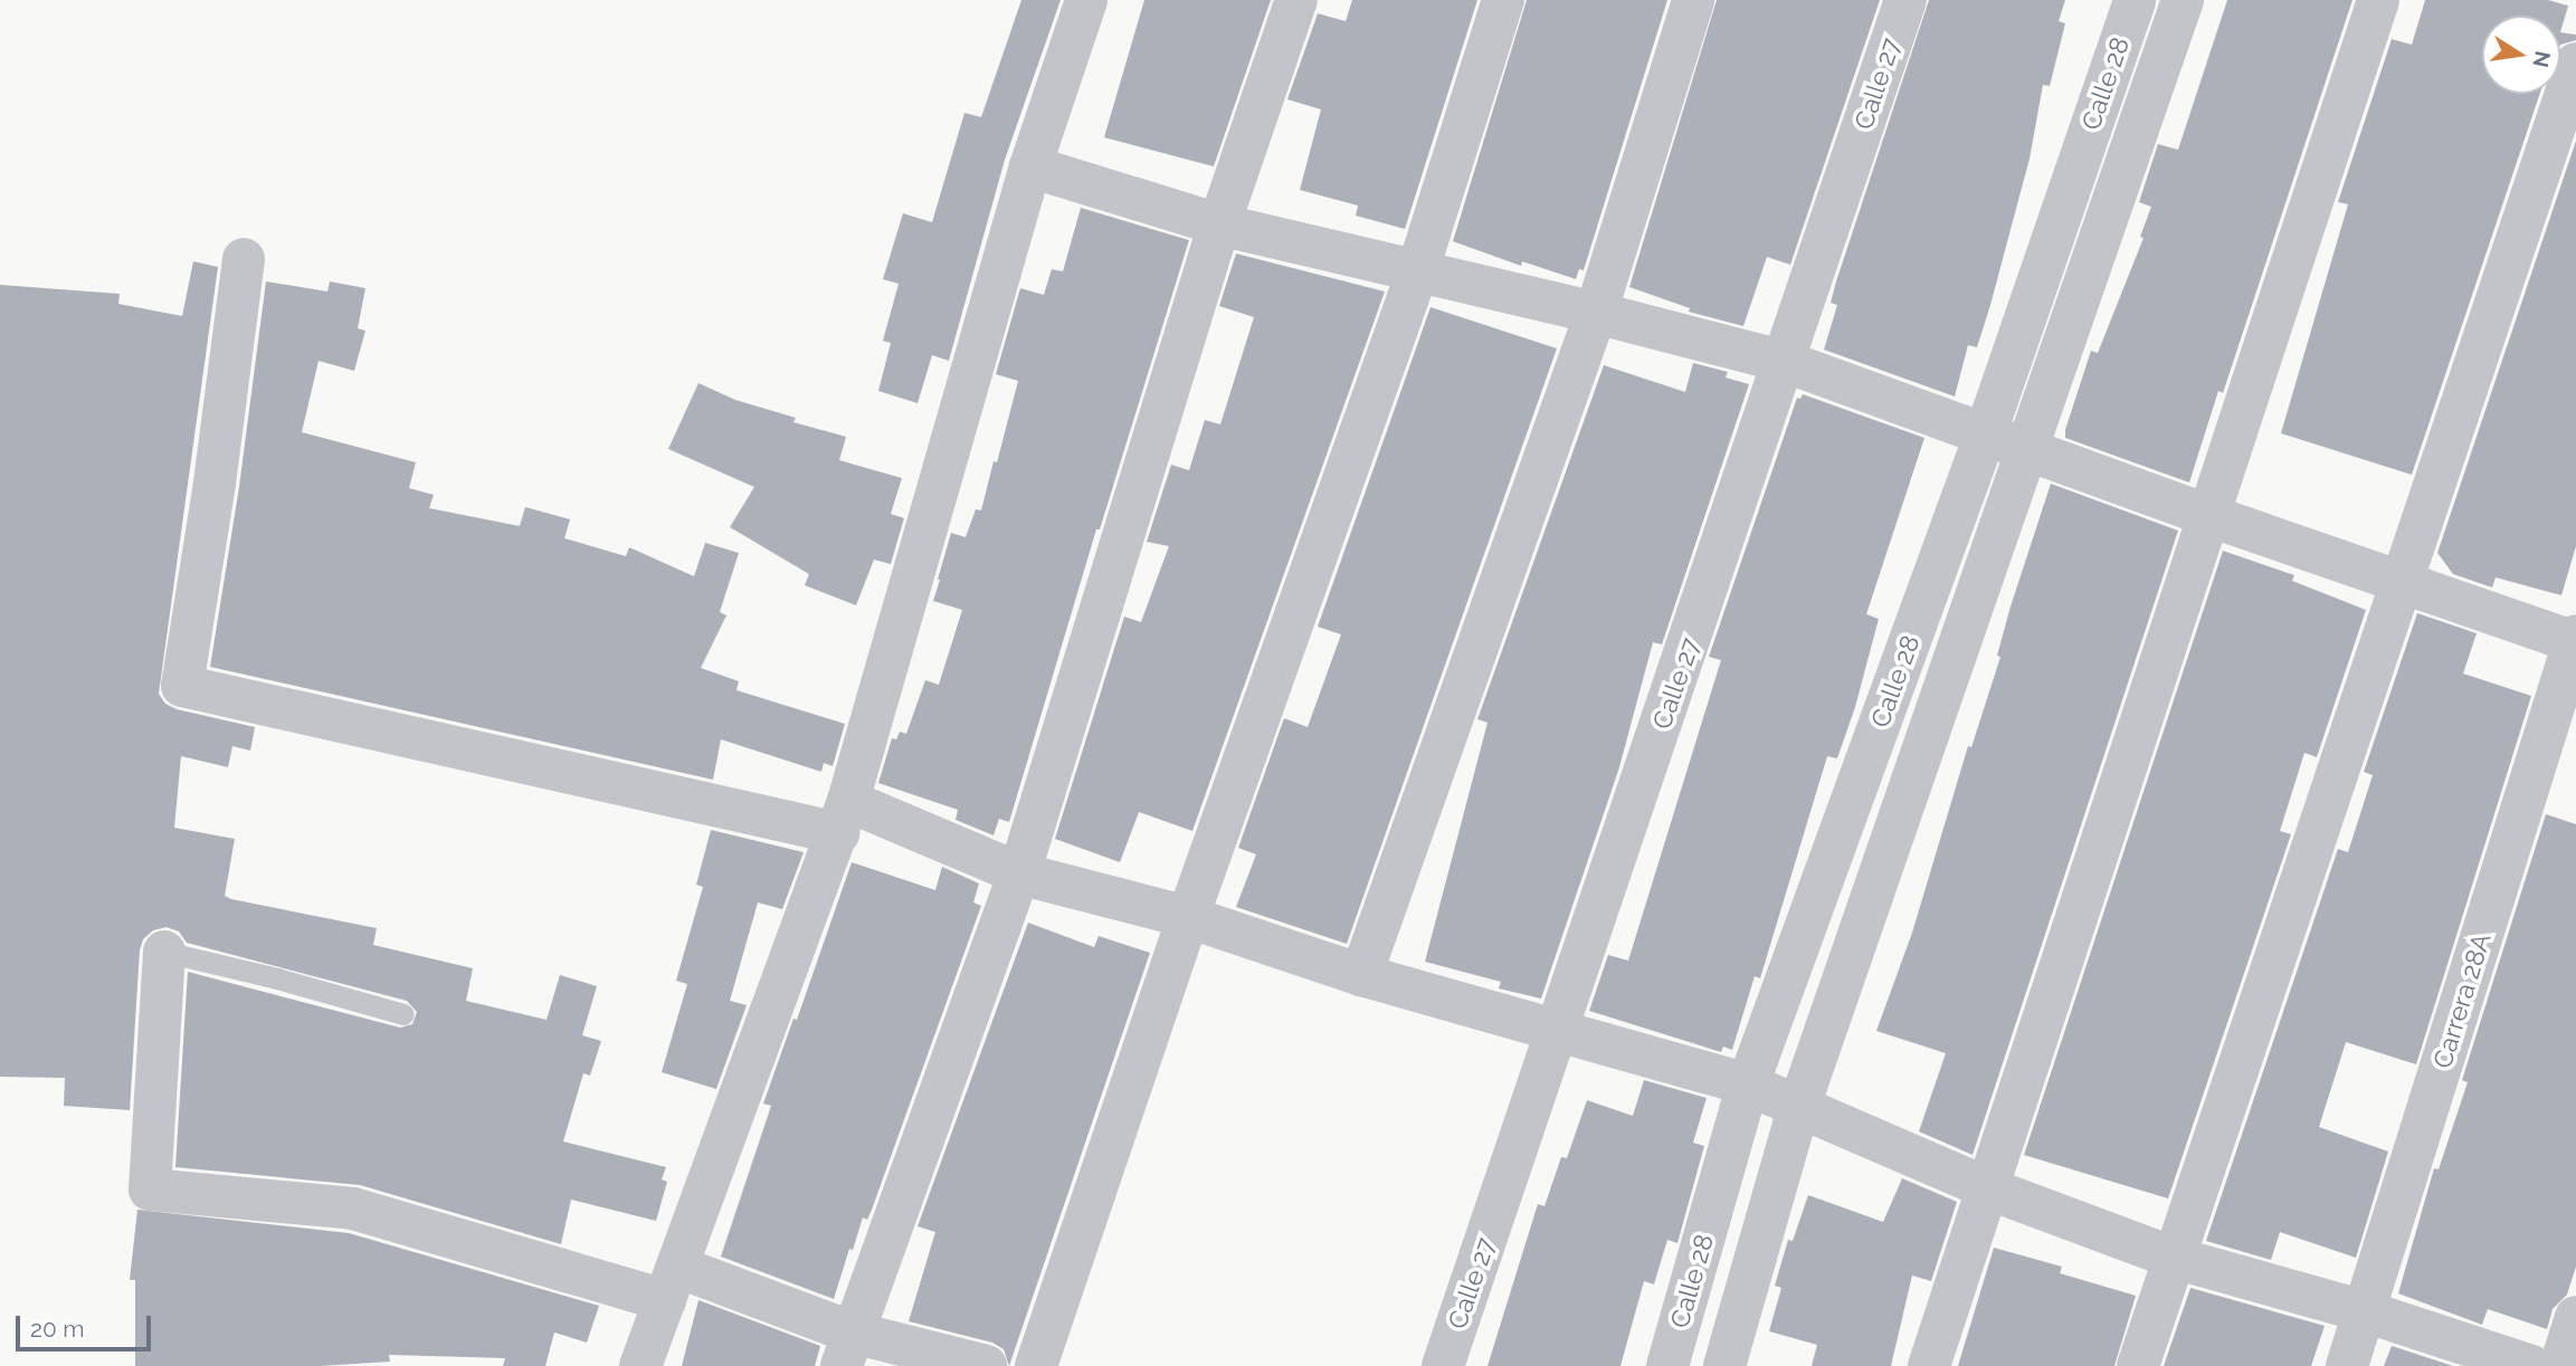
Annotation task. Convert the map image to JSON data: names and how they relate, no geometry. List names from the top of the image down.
{
  "streets": {
    "street": ["Calle 27", "Calle 28", "Carrera 28A"]
  },
  "scale_bar": "20 m",
  "north": "right"
}
